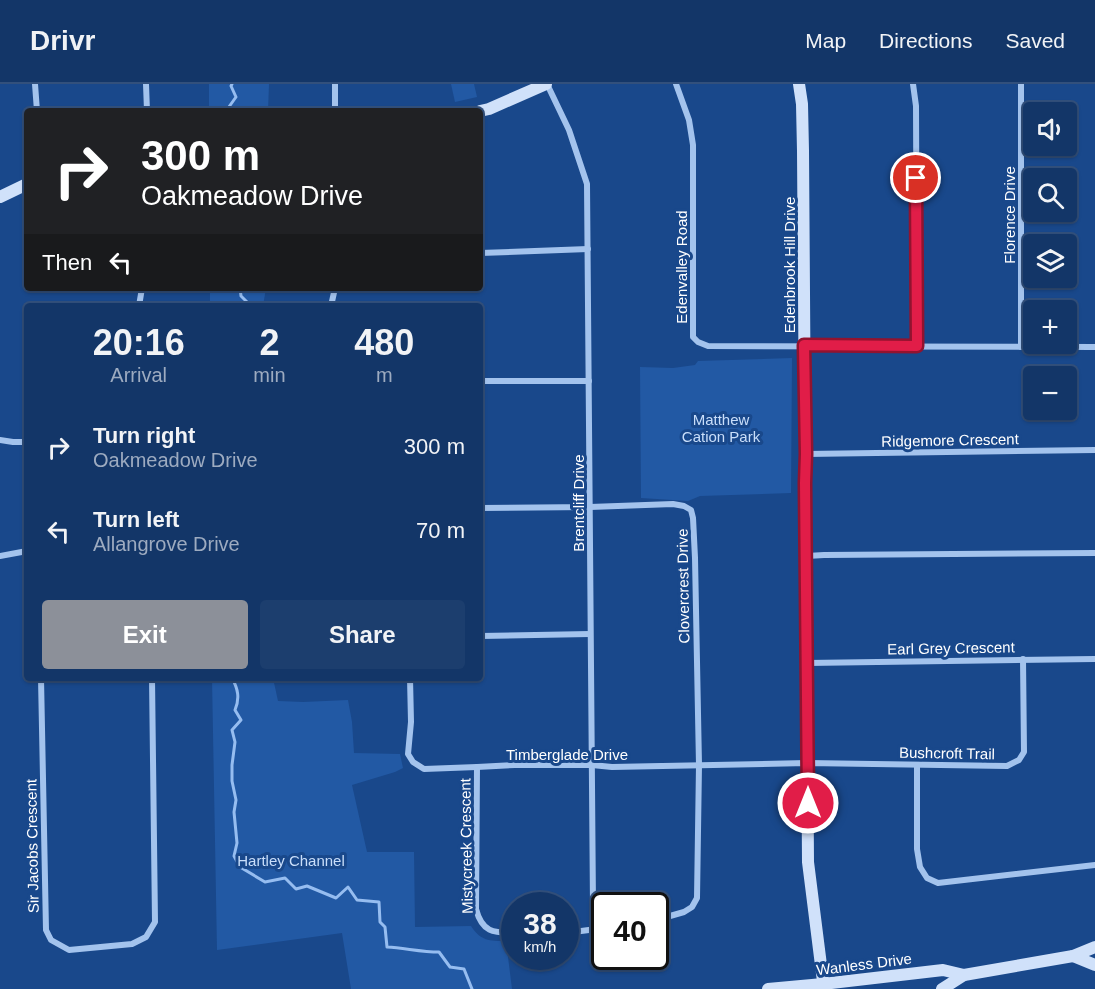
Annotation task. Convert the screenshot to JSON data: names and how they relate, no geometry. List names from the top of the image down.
{
  "streets": {
    "street": [
      "Florence Drive",
      "Edenbrook Hill Drive",
      "Edenvalley Road",
      "Ridgemore Crescent",
      "Brentcliff Drive",
      "Clovercrest Drive",
      "Earl Grey Crescent",
      "Bushcroft Trail",
      "Timberglade Drive",
      "Sir Jacobs Crescent",
      "Mistycreek Crescent",
      "Wanless Drive"
    ]
  },
  "crossings": [
    ["Edenbrook Hill Drive", "Edenvalley Road"],
    ["Edenbrook Hill Drive", "Ridgemore Crescent"],
    ["Edenbrook Hill Drive", "Earl Grey Crescent"],
    ["Edenbrook Hill Drive", "Bushcroft Trail"],
    ["Edenbrook Hill Drive", "Timberglade Drive"],
    ["Edenbrook Hill Drive", "Wanless Drive"],
    ["Brentcliff Drive", "Clovercrest Drive"],
    ["Brentcliff Drive", "Timberglade Drive"],
    ["Clovercrest Drive", "Timberglade Drive"],
    ["Earl Grey Crescent", "Bushcroft Trail"],
    ["Bushcroft Trail", "Timberglade Drive"],
    ["Timberglade Drive", "Mistycreek Crescent"]
  ],
  "parks": ["Matthew Cation Park", "Hartley Channel"],
  "page": {
    "header": "Drivr",
    "nav": ["Map", "Directions", "Saved"],
    "map_buttons": ["+", "−"],
    "turn": ["300 m", "Oakmeadow Drive"],
    "then": "Then",
    "eta": [
      "20:16",
      "Arrival",
      "2",
      "min",
      "480",
      "m"
    ],
    "list": [
      {
        "name": "Turn right",
        "note": "Oakmeadow Drive",
        "value": "300 m"
      },
      {
        "name": "Turn left",
        "note": "Allangrove Drive",
        "value": "70 m"
      }
    ],
    "buttons": ["Exit", "Share"],
    "speed": "38 km/h",
    "limit": "40"
  }
}
